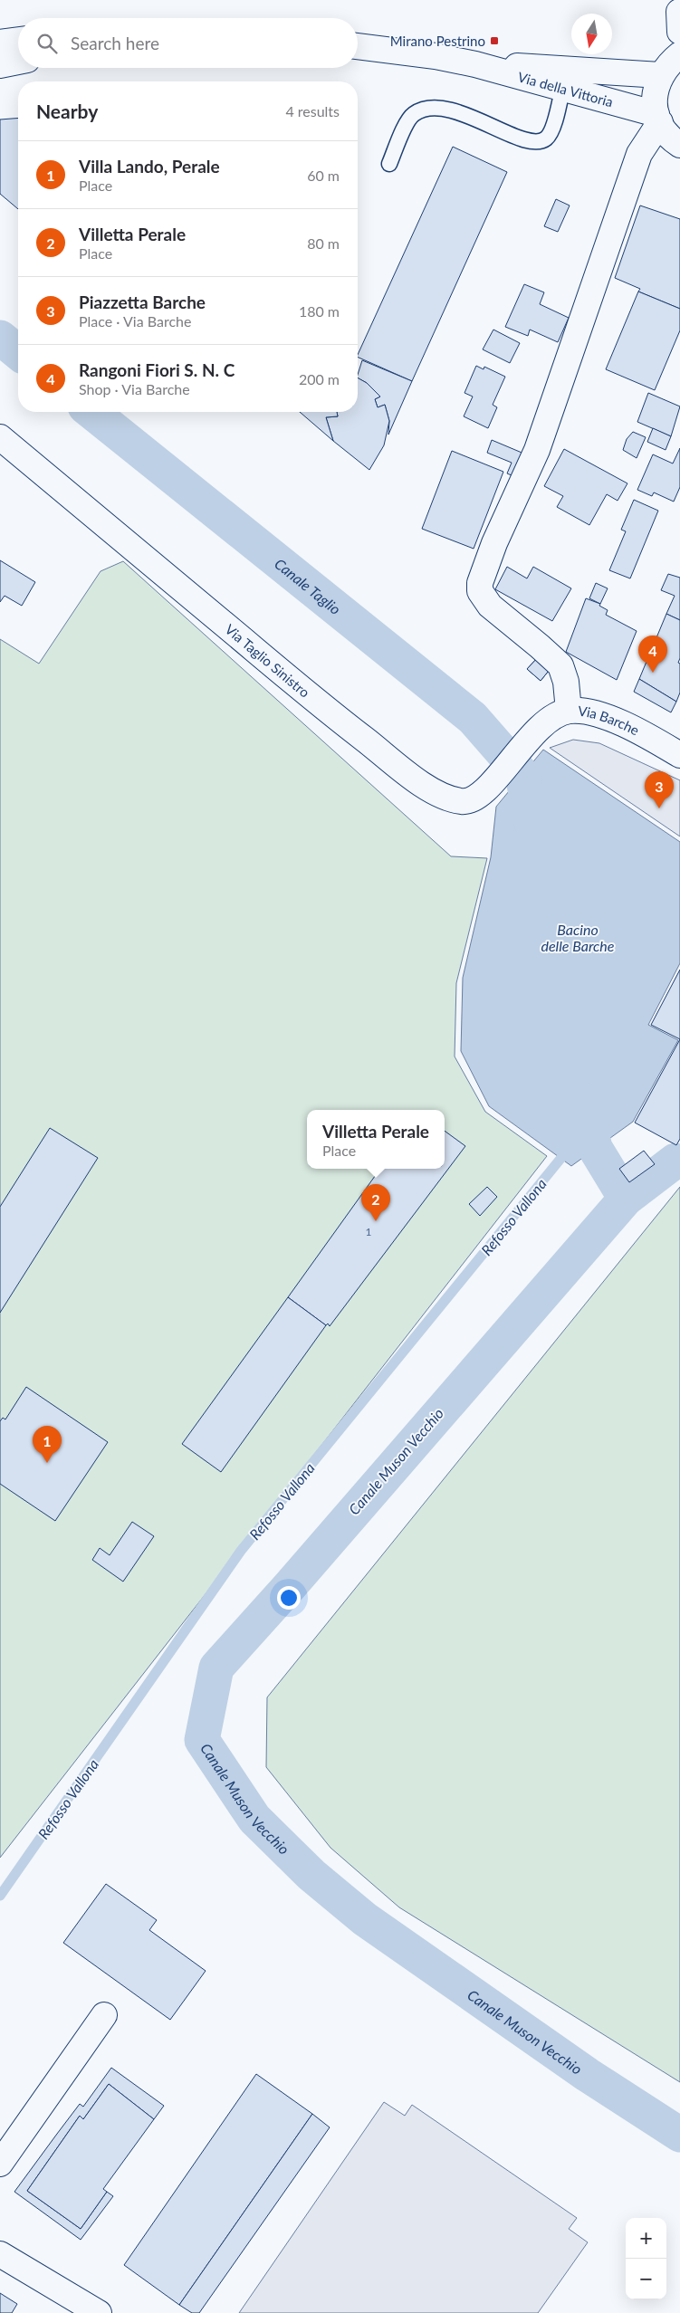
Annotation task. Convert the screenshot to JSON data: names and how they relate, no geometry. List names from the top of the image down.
{
  "streets": {
    "street": ["Via della Vittoria", "Via Taglio Sinistro", "Via Barche"]
  },
  "crossings": [
    ["Via Taglio Sinistro", "Via Barche"]
  ],
  "water": [
    "Canale Taglio",
    "Bacino delle Barche",
    "Refosso Vallona",
    "Canale Muson Vecchio"
  ],
  "places": {
    "transit": ["Mirano Pestrino"]
  },
  "house_numbers": ["1"],
  "north": "bottom",
  "page": {
    "search": "Search here",
    "heading": ["Nearby", "4 results"],
    "list": [
      {
        "mark": "1",
        "name": "Villa Lando, Perale",
        "note": "Place",
        "value": "60 m"
      },
      {
        "mark": "2",
        "name": "Villetta Perale",
        "note": "Place",
        "value": "80 m"
      },
      {
        "mark": "3",
        "name": "Piazzetta Barche",
        "note": "Place · Via Barche",
        "value": "180 m"
      },
      {
        "mark": "4",
        "name": "Rangoni Fiori S. N. C",
        "note": "Shop · Via Barche",
        "value": "200 m"
      }
    ],
    "pins": [
      "4",
      "3",
      "2",
      "1"
    ],
    "popup": ["Villetta Perale", "Place"],
    "map_buttons": ["+", "−"]
  }
}
